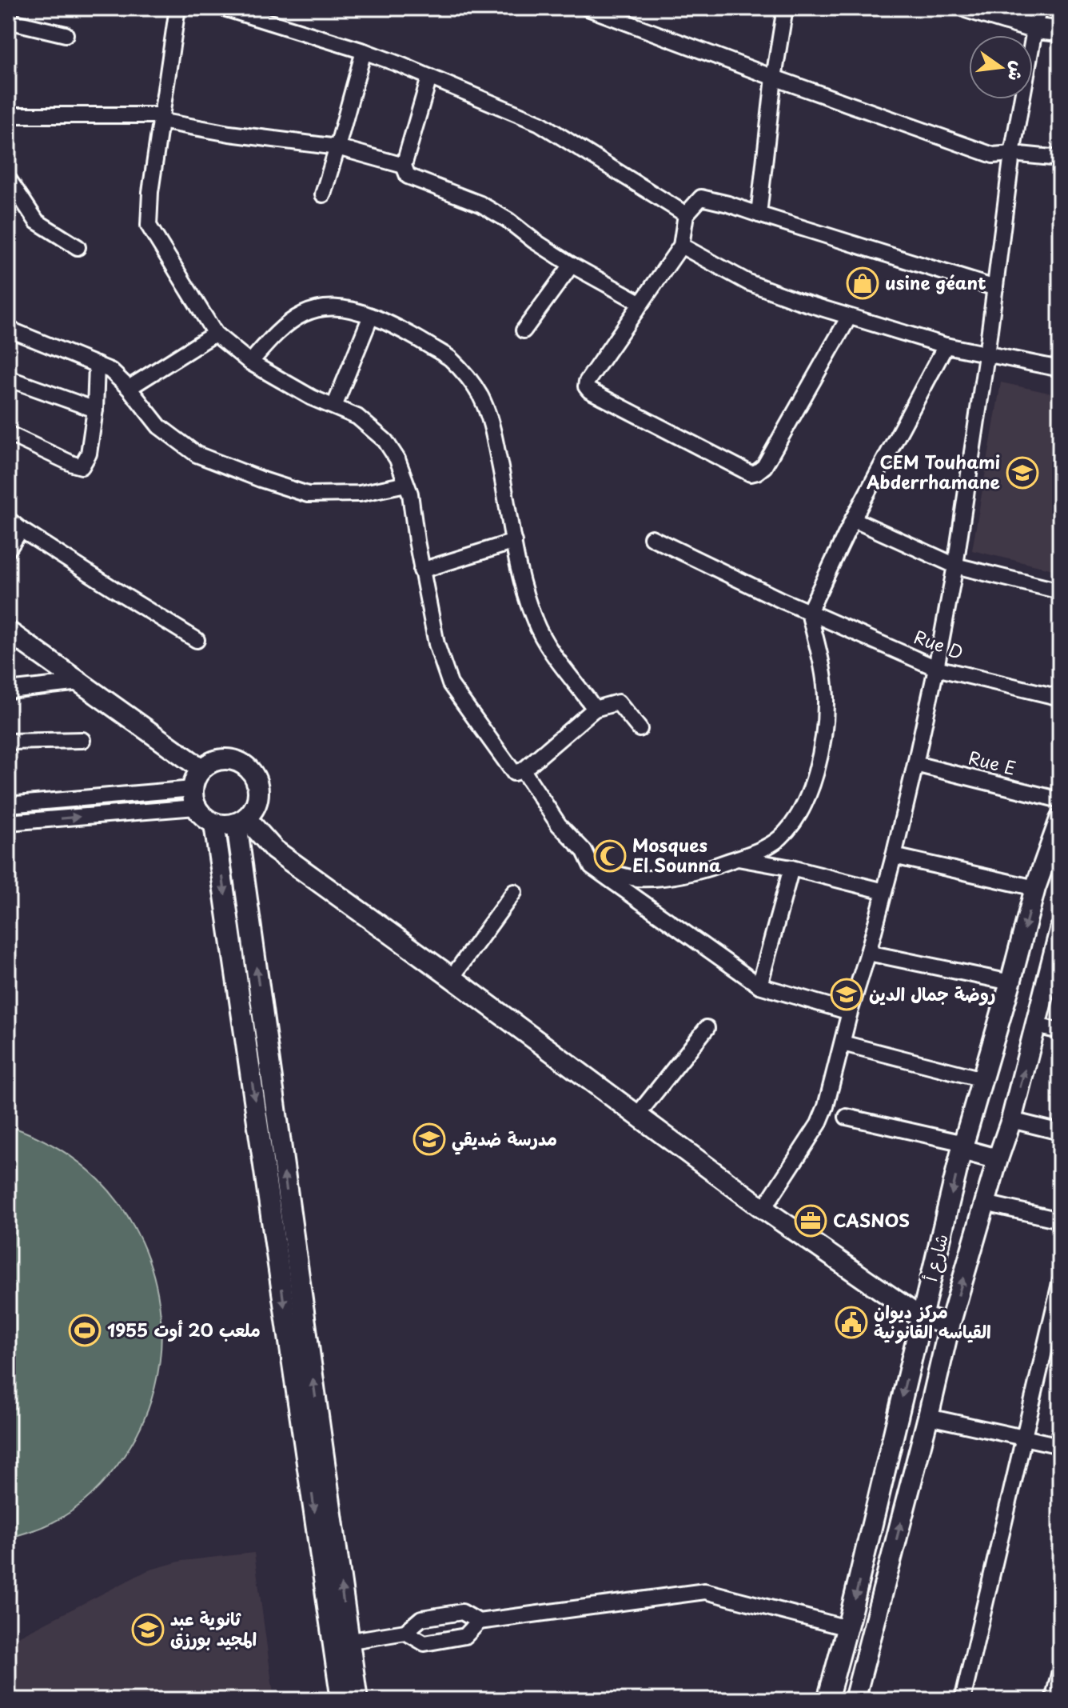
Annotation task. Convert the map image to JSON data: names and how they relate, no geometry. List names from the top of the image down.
{
  "streets": {
    "street": ["Rue D", "Rue E", "شارع أ"]
  },
  "places": {
    "shop": ["usine géant"],
    "school or university": [
      "CEM Touhami Abderrhamane",
      "روضة جمال الدين",
      "مدرسة ضديقي",
      "ثانوية عبد المجيد بورزق"
    ],
    "mosque": ["Mosques El Sounna"],
    "office": ["CASNOS"],
    "public building": ["مركز ديوان القياسه القانونية"],
    "sports": ["ملعب 20 أوت 1955"]
  },
  "north": "right"
}
